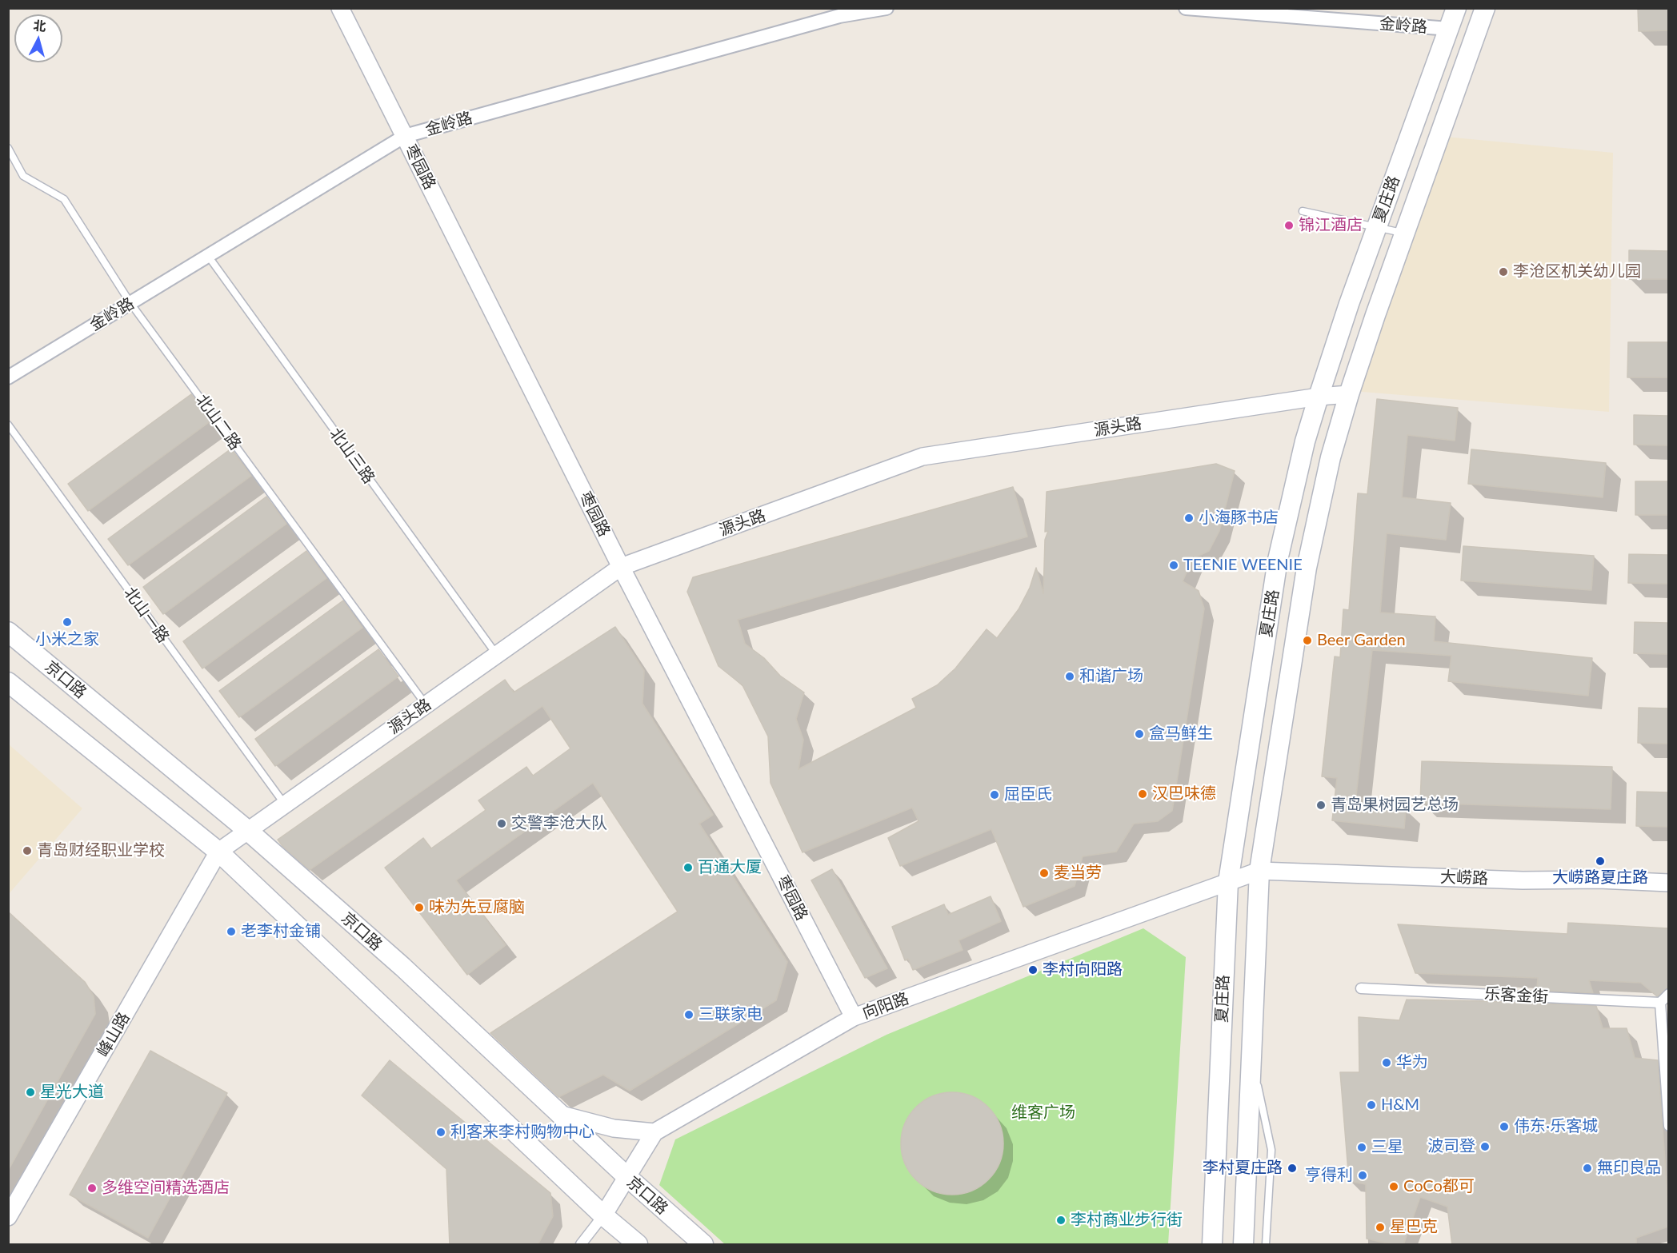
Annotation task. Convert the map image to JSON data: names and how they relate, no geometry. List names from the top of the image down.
{
  "streets": {
    "main road": ["夏庄路", "京口路"],
    "street": [
      "金岭路",
      "枣园路",
      "源头路",
      "大崂路",
      "乐客金街",
      "向阳路",
      "峰山路"
    ],
    "lane": ["北山二路", "北山三路", "北山一路"]
  },
  "crossings": [
    ["金岭路", "枣园路"],
    ["金岭路", "夏庄路"],
    ["金岭路", "北山二路"],
    ["金岭路", "北山三路"],
    ["枣园路", "源头路"],
    ["枣园路", "向阳路"],
    ["夏庄路", "源头路"],
    ["夏庄路", "大崂路"],
    ["夏庄路", "向阳路"],
    ["北山二路", "源头路"],
    ["源头路", "北山三路"],
    ["源头路", "北山一路"],
    ["源头路", "京口路"],
    ["源头路", "峰山路"],
    ["京口路", "向阳路"],
    ["大崂路", "向阳路"]
  ],
  "parks": ["维客广场"],
  "places": [
    "锦江酒店",
    "李沧区机关幼儿园",
    "小海豚书店",
    "TEENIE WEENIE",
    "小米之家",
    "Beer Garden",
    "和谐广场",
    "盒马鲜生",
    "汉巴味德",
    "屈臣氏",
    "青岛果树园艺总场",
    "交警李沧大队",
    "青岛财经职业学校",
    "大崂路夏庄路",
    "百通大厦",
    "麦当劳",
    "味为先豆腐脑",
    "老李村金铺",
    "李村向阳路",
    "三联家电",
    "华为",
    "星光大道",
    "H&M",
    "伟东·乐客城",
    "利客来李村购物中心",
    "波司登",
    "三星",
    "李村夏庄路",
    "無印良品",
    "亨得利",
    "CoCo都可",
    "多维空间精选酒店",
    "李村商业步行街",
    "星巴克"
  ],
  "north": "top"
}
